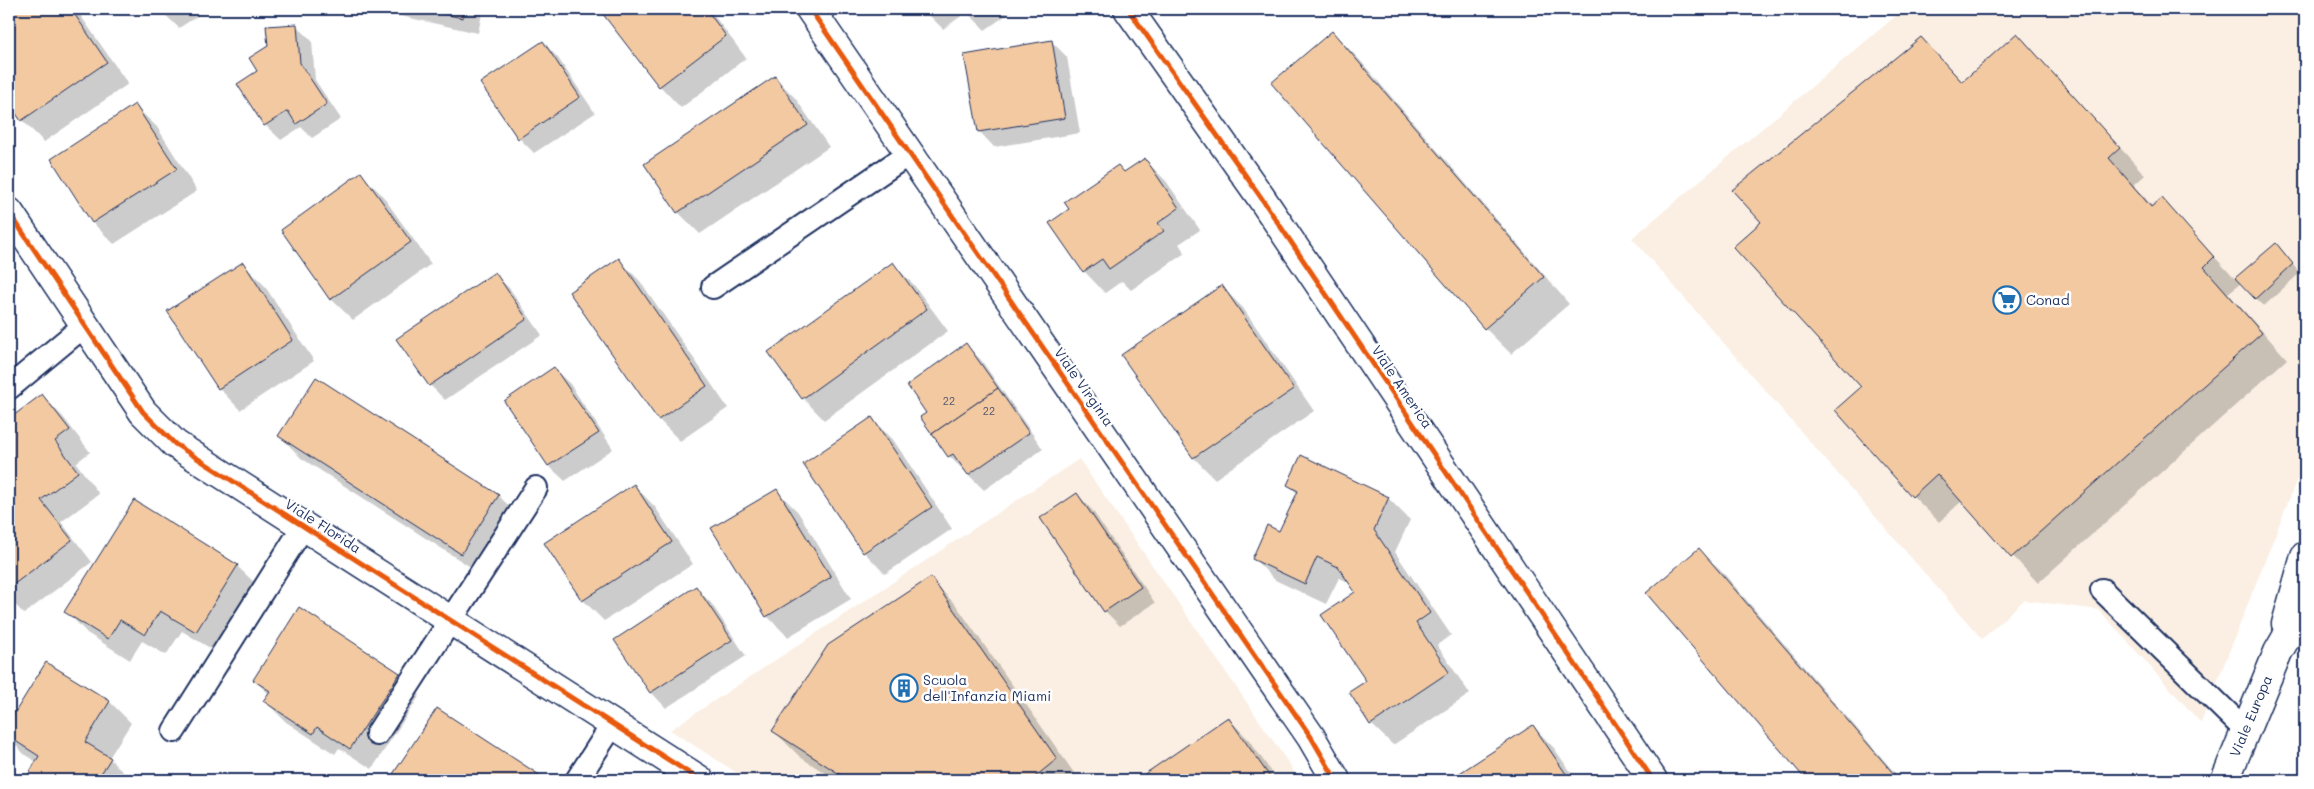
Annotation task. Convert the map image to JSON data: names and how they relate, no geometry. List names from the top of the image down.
{
  "streets": {
    "street": [
      "Viale Virginia",
      "Viale America",
      "Viale Florida",
      "Viale Europa"
    ]
  },
  "places": {
    "supermarket": ["Conad"],
    "building": ["Scuola dell'Infanzia Miami"]
  },
  "house_numbers": ["22", "22"]
}
